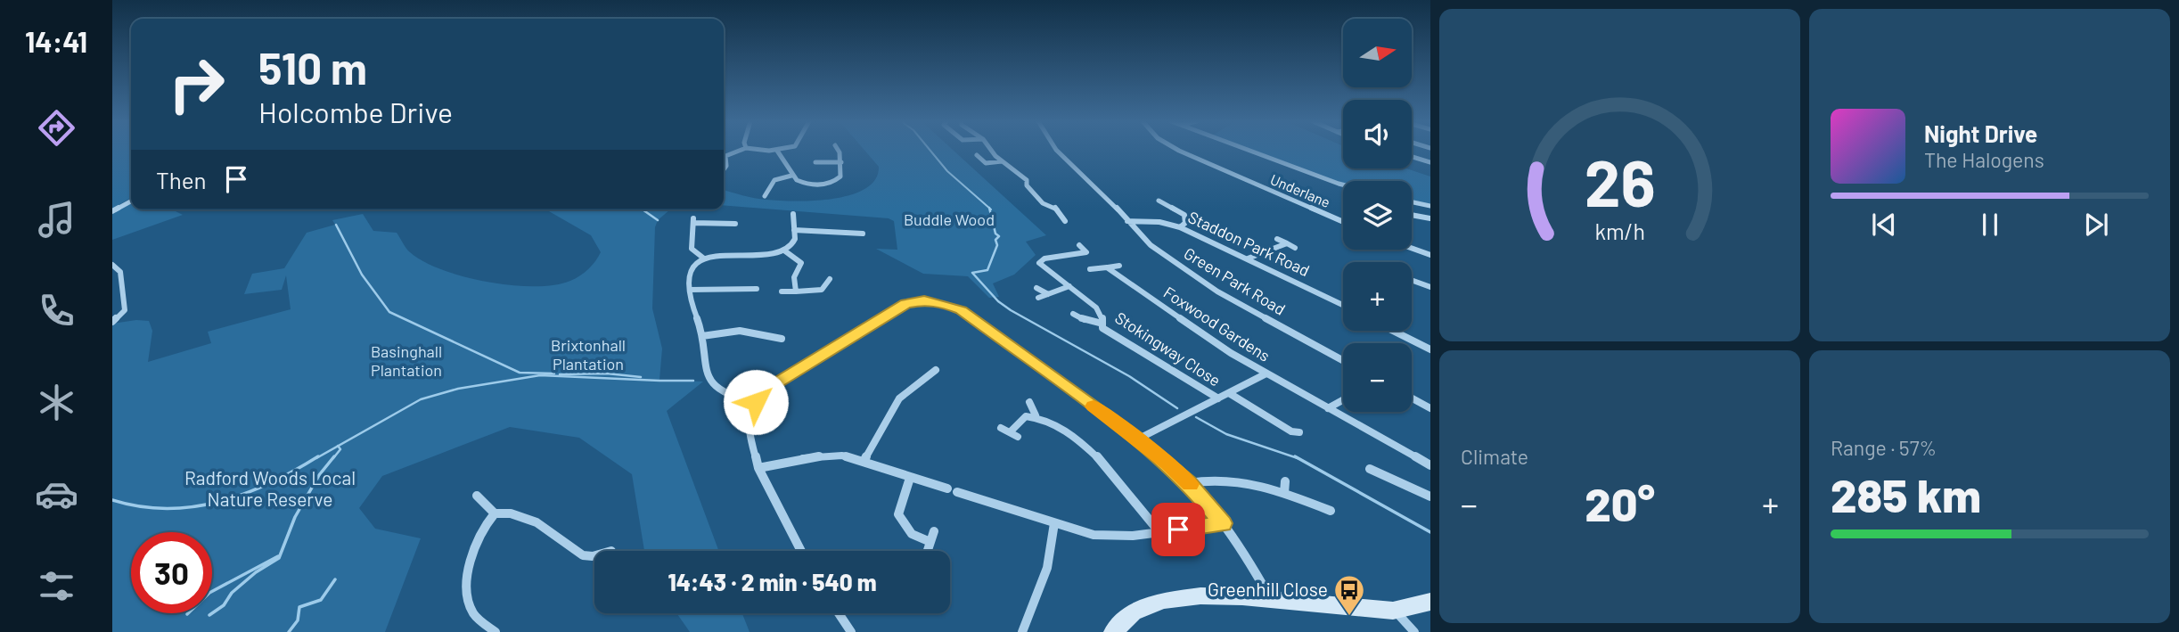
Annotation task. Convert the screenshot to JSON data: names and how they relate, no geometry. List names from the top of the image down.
{
  "streets": {
    "street": [
      "Underlane",
      "Staddon Park Road",
      "Green Park Road",
      "Foxwood Gardens",
      "Stokingway Close"
    ]
  },
  "crossings": [
    ["Staddon Park Road", "Green Park Road"]
  ],
  "parks": [
    "Buddle Wood",
    "Brixtonhall Plantation",
    "Basinghall Plantation",
    "Radford Woods Local Nature Reserve"
  ],
  "places": {
    "bus stop": ["Greenhill Close"]
  },
  "north": "right",
  "page": {
    "tabs": "14:41",
    "map_buttons": ["+", "−"],
    "turn": ["510 m", "Holcombe Drive"],
    "song": ["Night Drive", "The Halogens"],
    "then": "Then",
    "tile": [
      "Climate",
      ["Range · 57%", "285 km"]
    ],
    "heat": ["−", "20°", "+"],
    "limit": "30",
    "trip": "14:43 · 2 min · 540 m",
    "gauge": ["26", "km/h"]
  }
}
